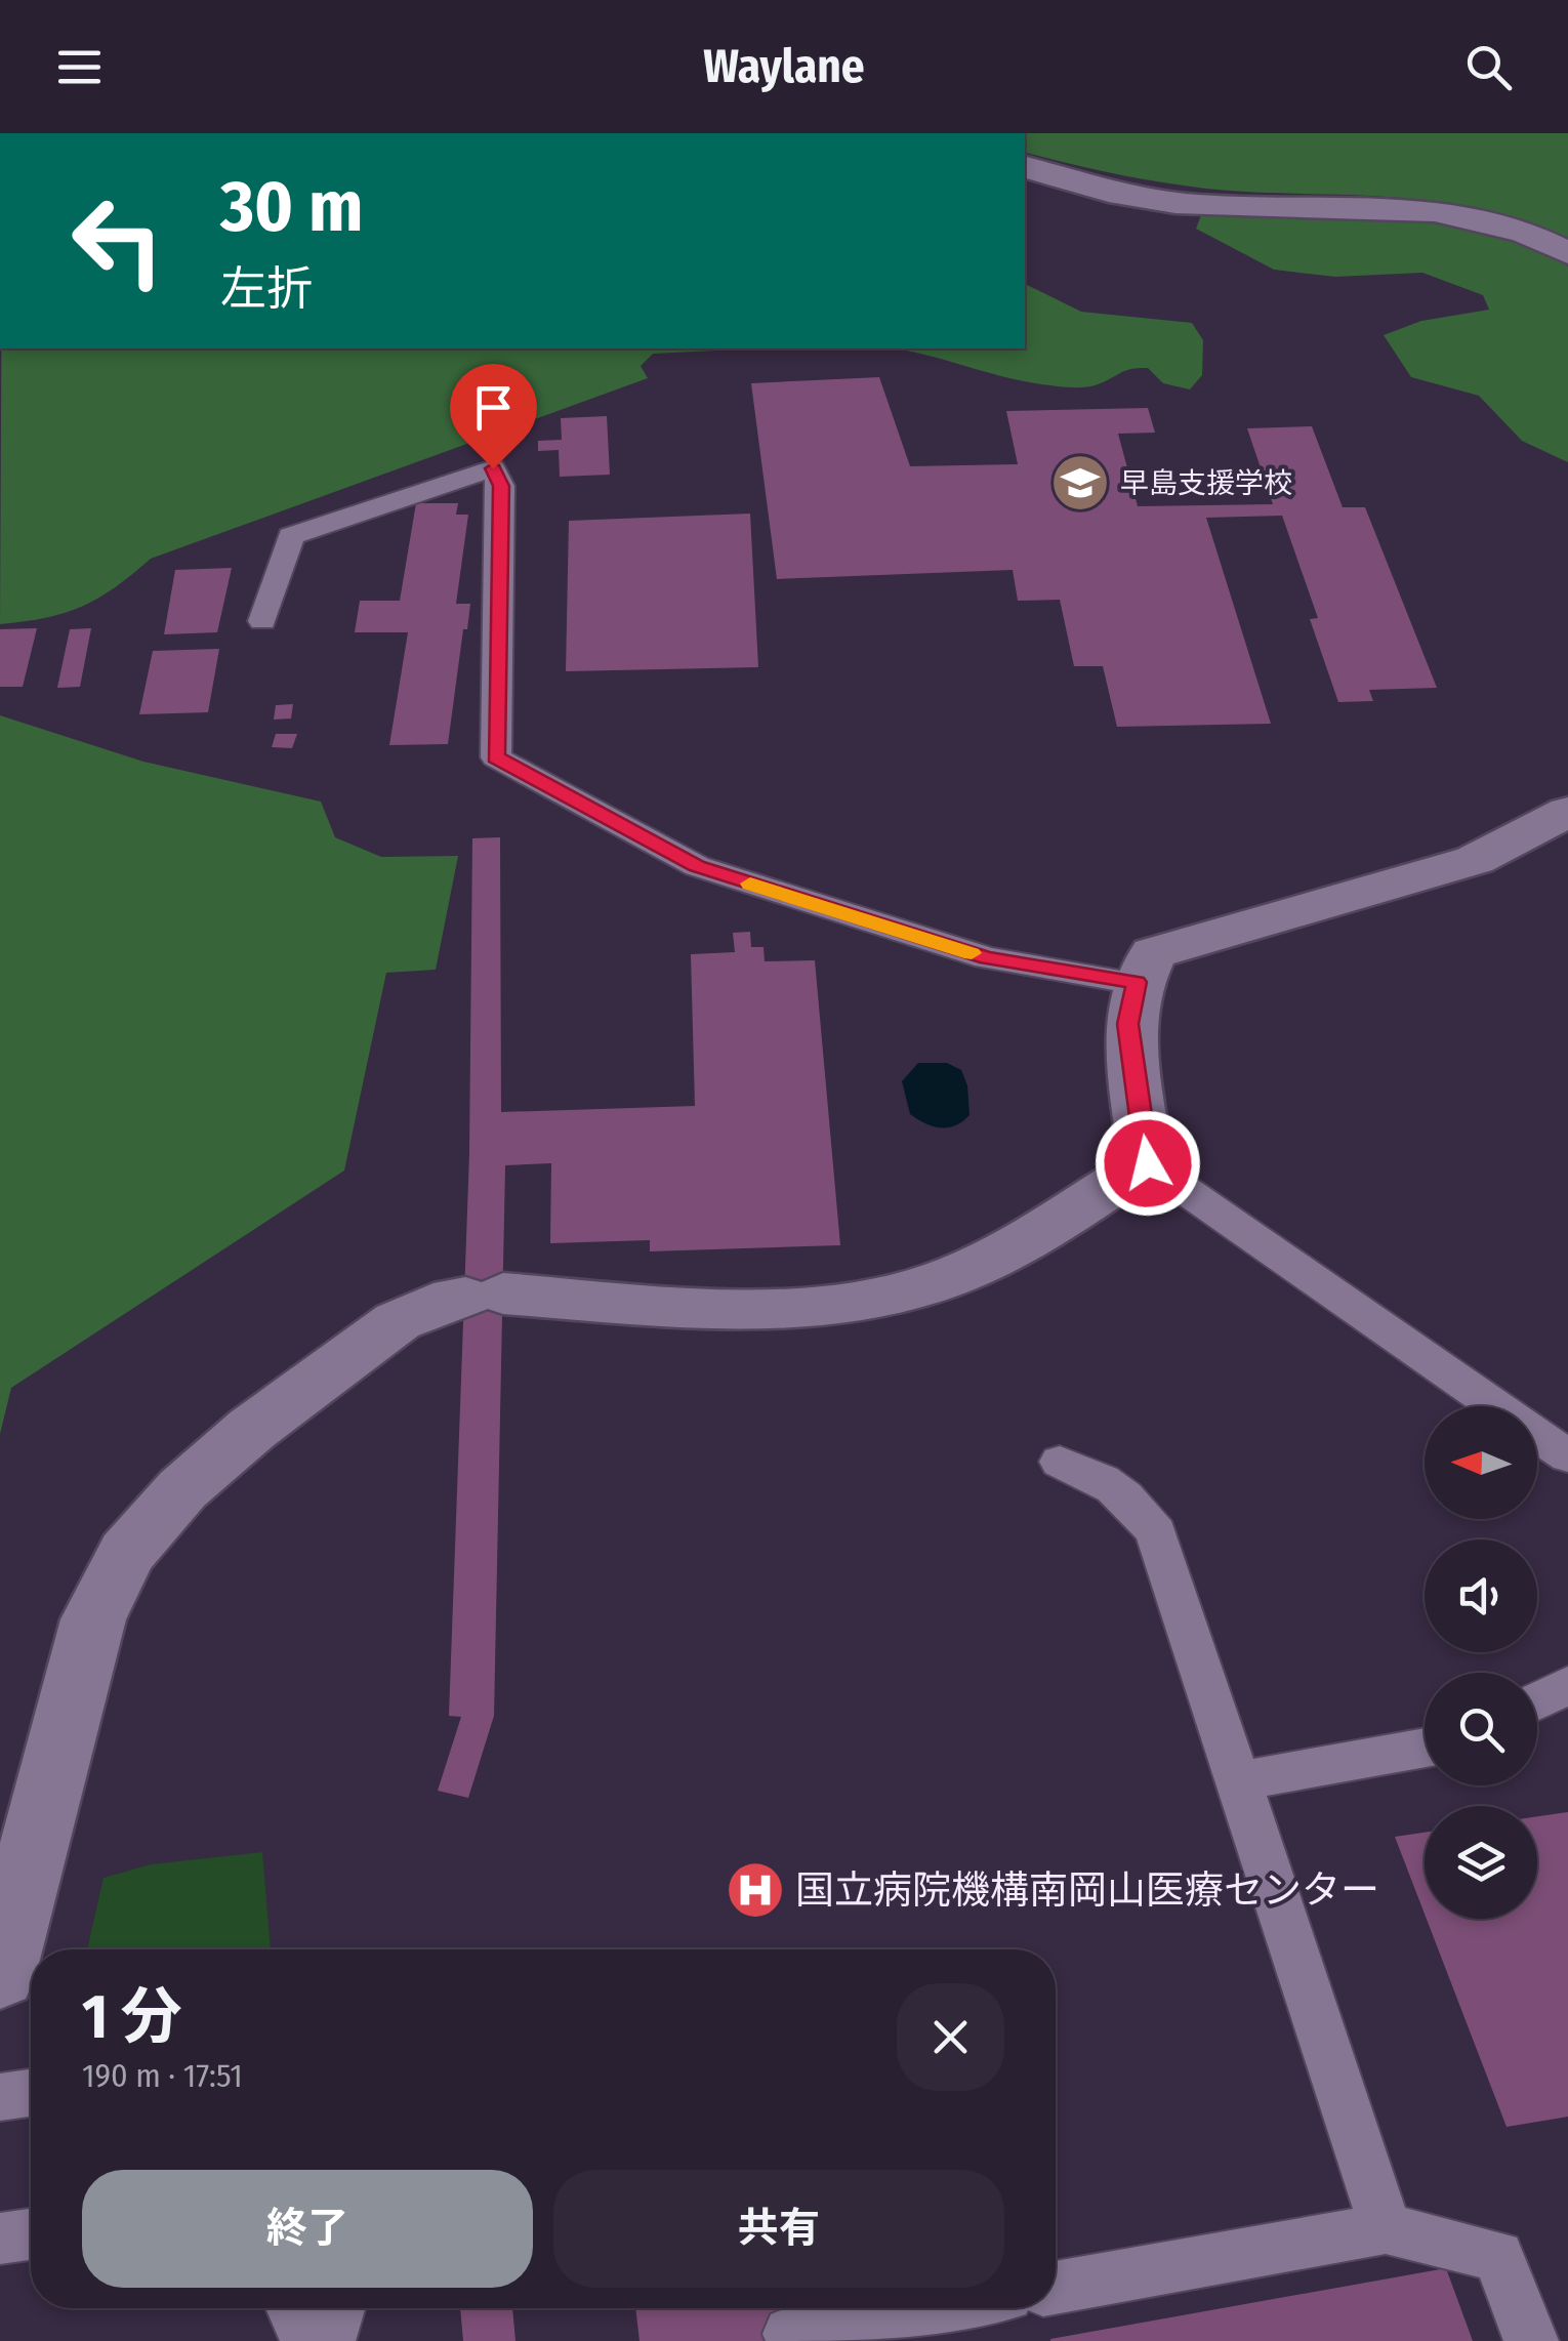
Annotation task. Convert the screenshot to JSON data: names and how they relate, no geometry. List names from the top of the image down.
{
  "places": {
    "school or university": ["早島支援学校"],
    "hospital": ["国立病院機構南岡山医療センター"]
  },
  "north": "left",
  "page": {
    "header": "Waylane",
    "turn": ["30 m", "左折"],
    "heading": ["1 分", "190 m · 17:51"],
    "buttons": ["終了", "共有"]
  }
}
